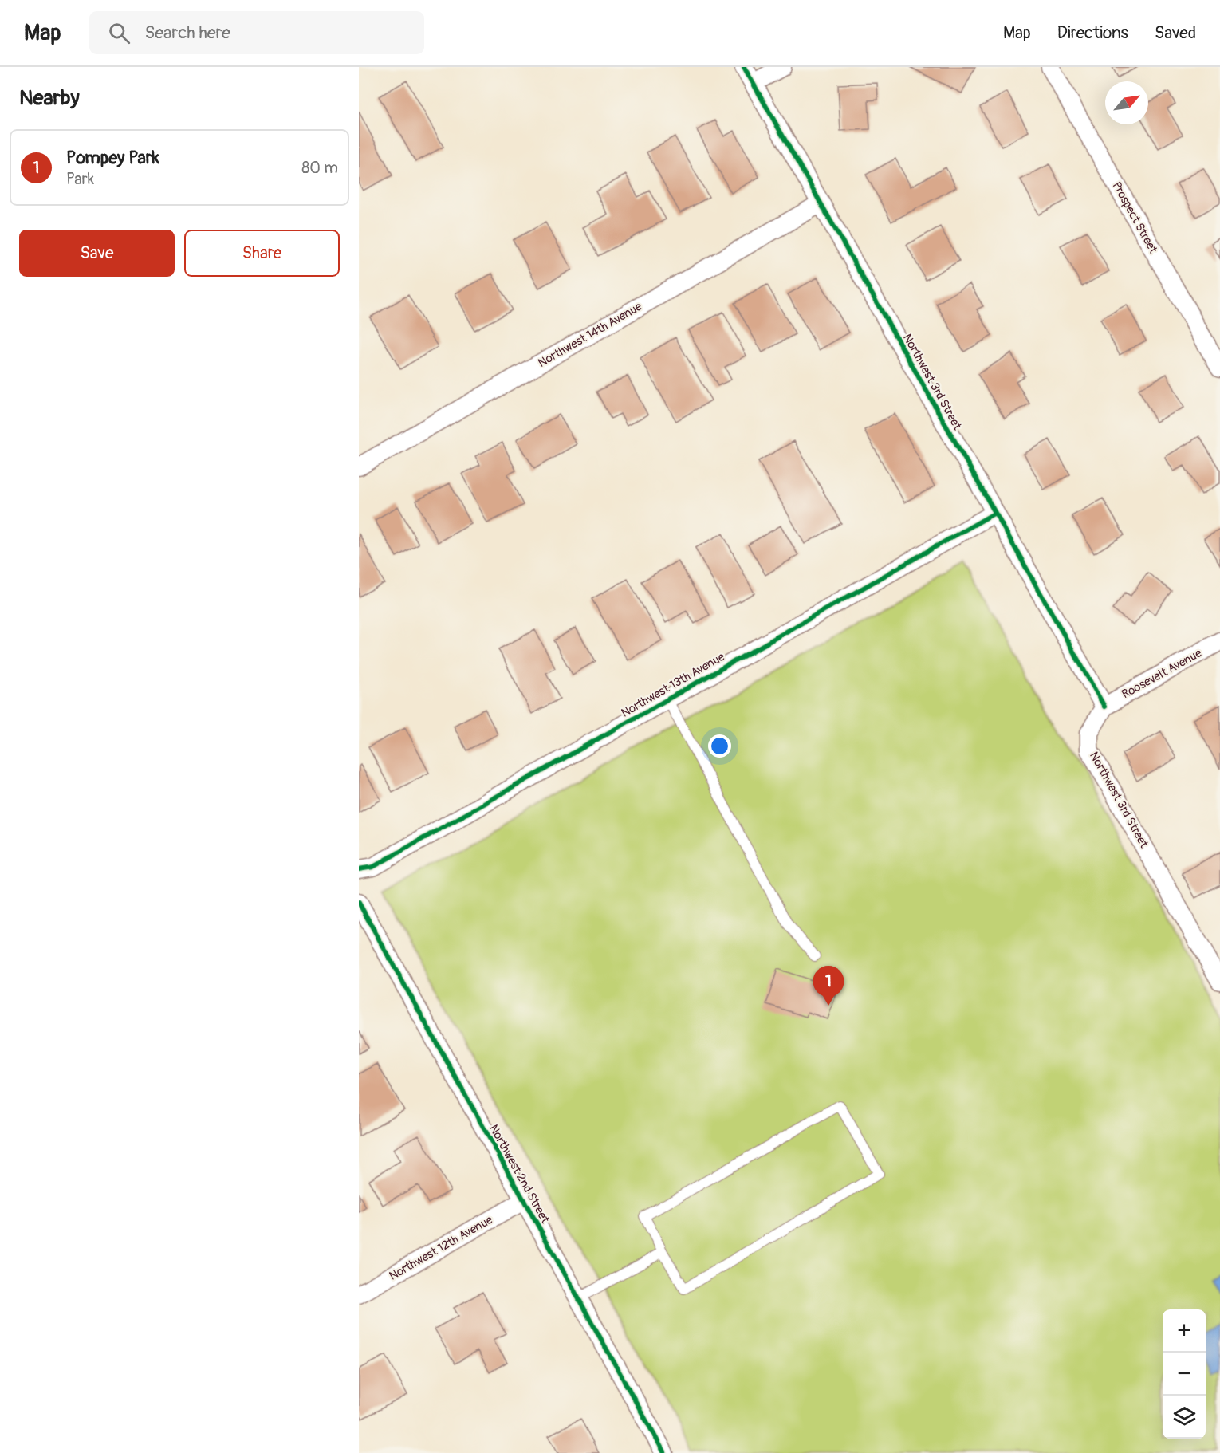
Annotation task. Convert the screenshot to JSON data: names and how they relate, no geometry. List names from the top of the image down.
{
  "streets": {
    "street": [
      "Prospect Street",
      "Northwest 14th Avenue",
      "Northwest 3rd Street",
      "Roosevelt Avenue",
      "Northwest 13th Avenue",
      "Northwest 2nd Street",
      "Northwest 12th Avenue"
    ]
  },
  "crossings": [
    ["Northwest 14th Avenue", "Northwest 3rd Street"],
    ["Northwest 3rd Street", "Roosevelt Avenue"],
    ["Northwest 3rd Street", "Northwest 13th Avenue"],
    ["Northwest 2nd Street", "Northwest 12th Avenue"]
  ],
  "north": "top right",
  "page": {
    "header": "Map",
    "search": "Search here",
    "nav": ["Map", "Directions", "Saved"],
    "heading": "Nearby",
    "list": [
      {
        "mark": "1",
        "name": "Pompey Park",
        "note": "Park",
        "value": "80 m"
      }
    ],
    "buttons": ["Save", "Share"],
    "pins": "1",
    "map_buttons": ["+", "−"]
  }
}
